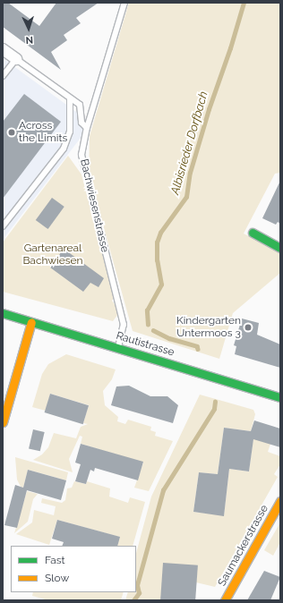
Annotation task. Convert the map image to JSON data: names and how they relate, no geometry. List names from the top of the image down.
{
  "streets": {
    "street": ["Rautistrasse", "Saumackerstrasse"],
    "lane": ["Bachwiesenstrasse"]
  },
  "crossings": [
    ["Bachwiesenstrasse", "Rautistrasse"]
  ],
  "water": ["Albisrieder Dorfbach"],
  "parks": ["Gartenareal Bachwiesen"],
  "places": ["Across the Limits", "Kindergarten Untermoos 3"],
  "legend": ["Fast", "Slow"],
  "north": "bottom"
}
